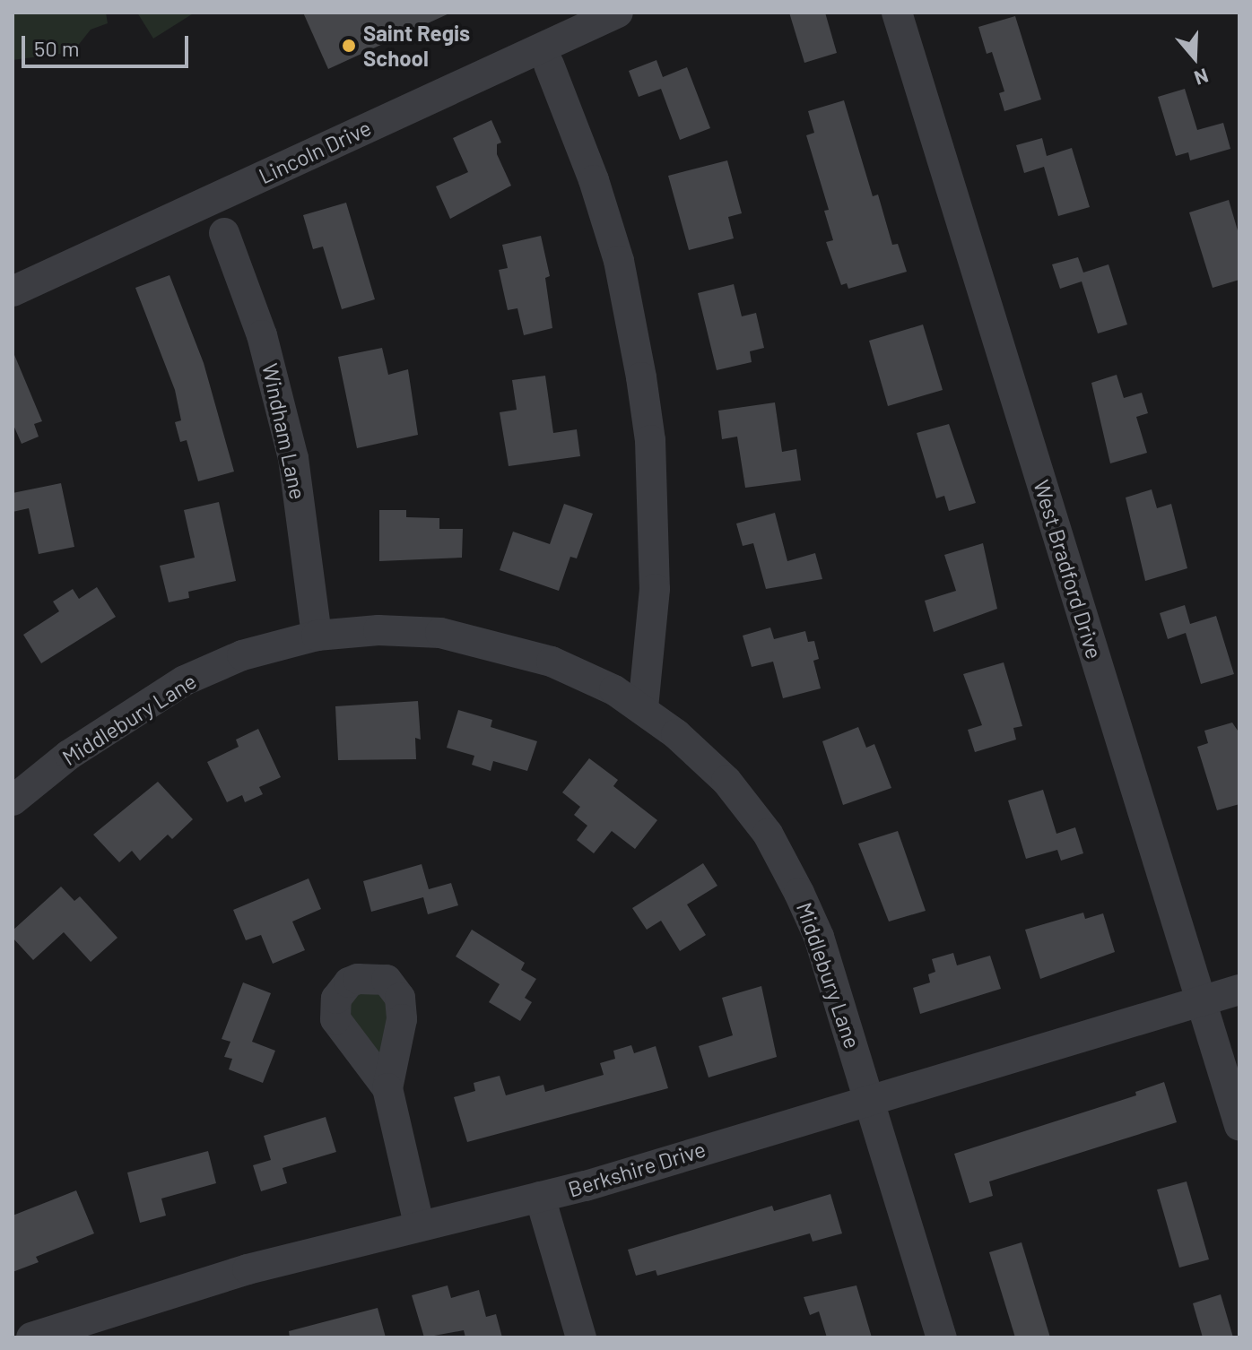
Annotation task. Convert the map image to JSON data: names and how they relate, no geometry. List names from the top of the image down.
{
  "streets": {
    "street": [
      "Lincoln Drive",
      "Windham Lane",
      "West Bradford Drive",
      "Middlebury Lane",
      "Berkshire Drive"
    ]
  },
  "crossings": [
    ["Windham Lane", "Middlebury Lane"],
    ["West Bradford Drive", "Berkshire Drive"],
    ["Middlebury Lane", "Berkshire Drive"]
  ],
  "places": ["Saint Regis School"],
  "scale_bar": "50 m",
  "north": "bottom"
}
